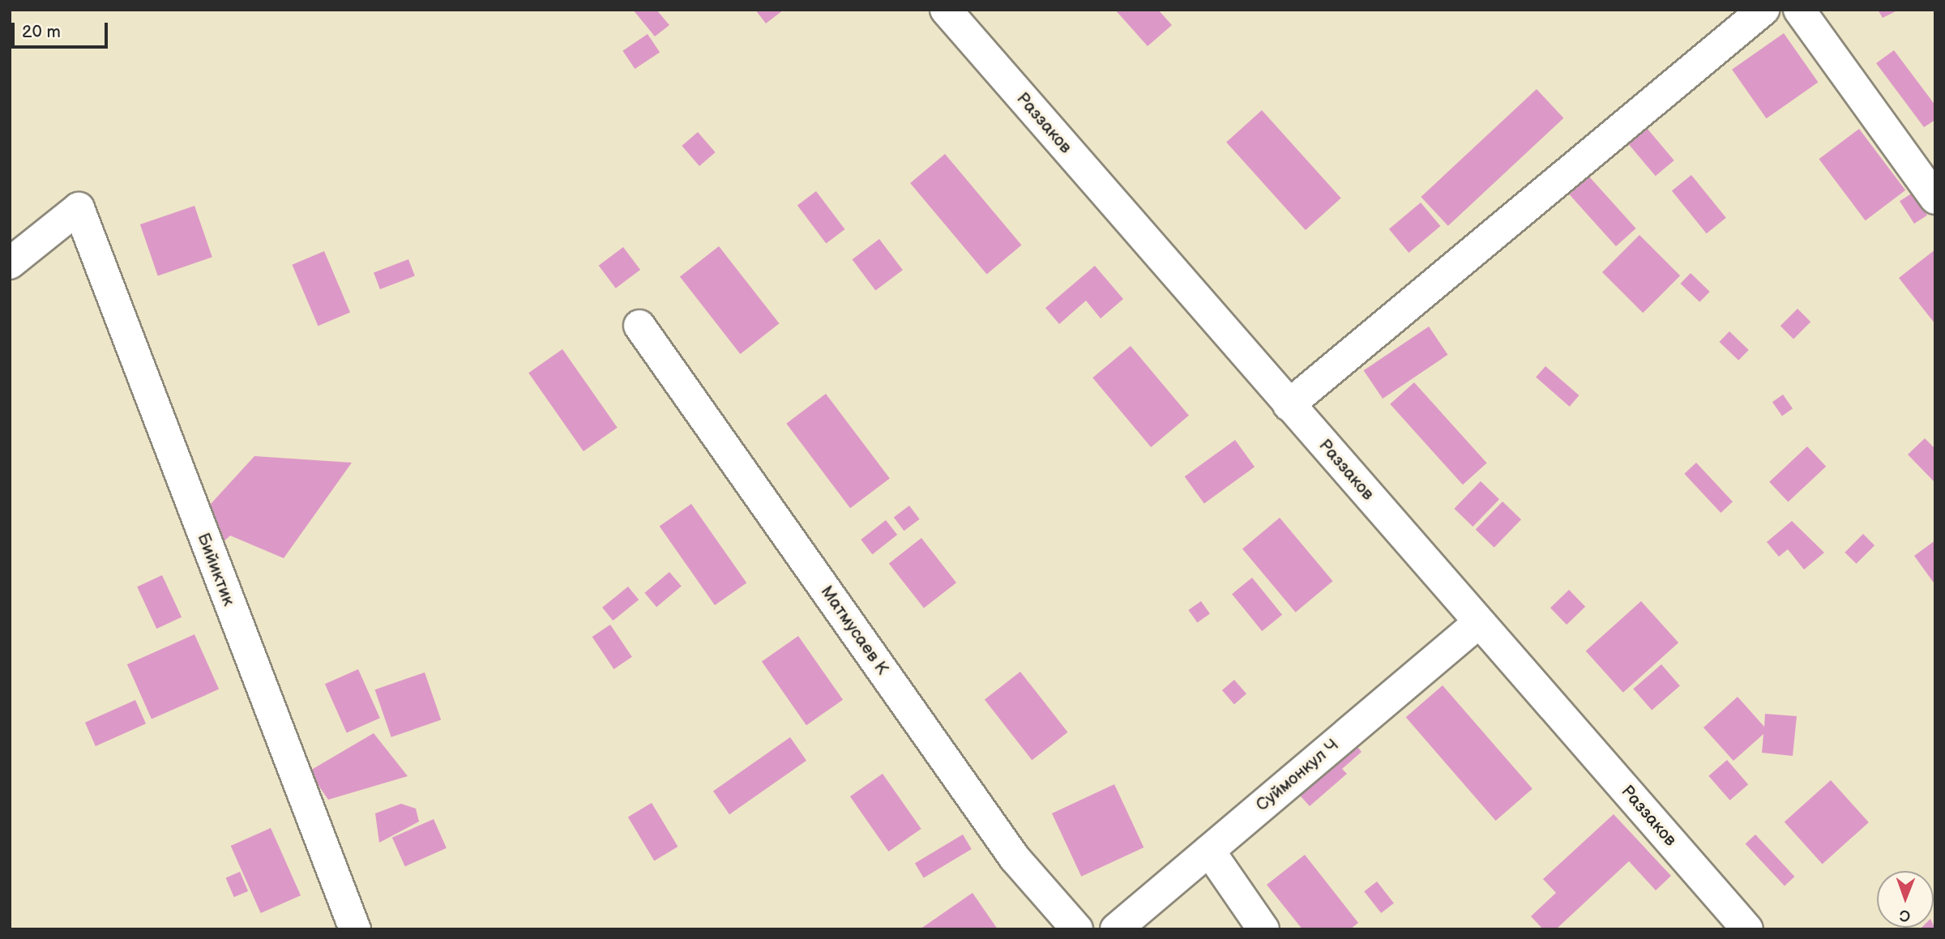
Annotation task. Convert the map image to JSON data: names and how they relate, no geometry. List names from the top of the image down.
{
  "streets": {
    "street": [
      "Раззаков",
      "Бийиктик",
      "Матмусаев К",
      "Суймонкул Ч"
    ]
  },
  "crossings": [
    ["Раззаков", "Суймонкул Ч"]
  ],
  "scale_bar": "20 m",
  "north": "bottom"
}
